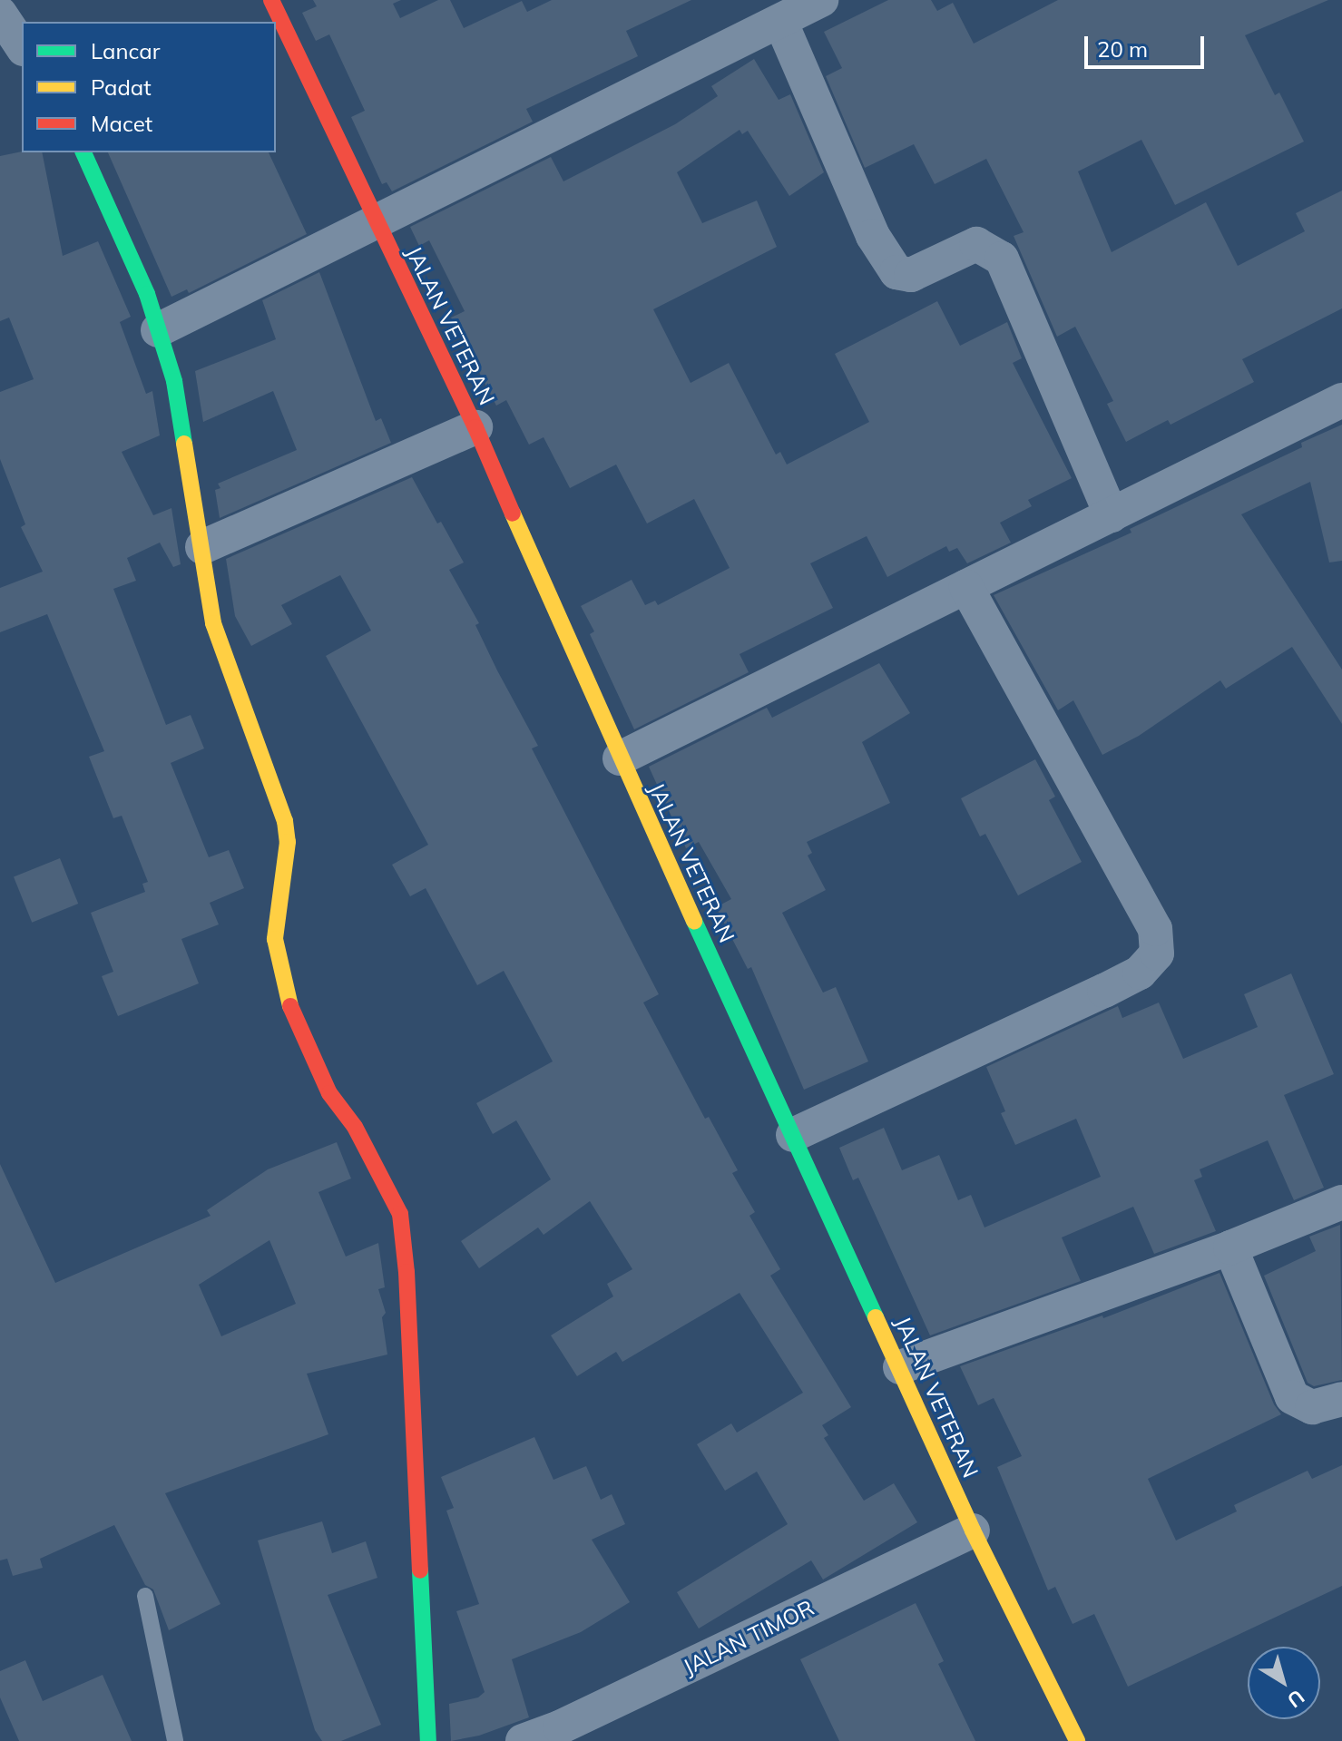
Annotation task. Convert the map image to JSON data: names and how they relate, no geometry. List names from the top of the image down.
{
  "streets": {
    "main road": ["JALAN VETERAN"],
    "street": ["JALAN TIMOR"]
  },
  "crossings": [
    ["JALAN VETERAN", "JALAN TIMOR"]
  ],
  "legend": ["Lancar", "Padat", "Macet"],
  "scale_bar": "20 m",
  "north": "bottom right"
}
